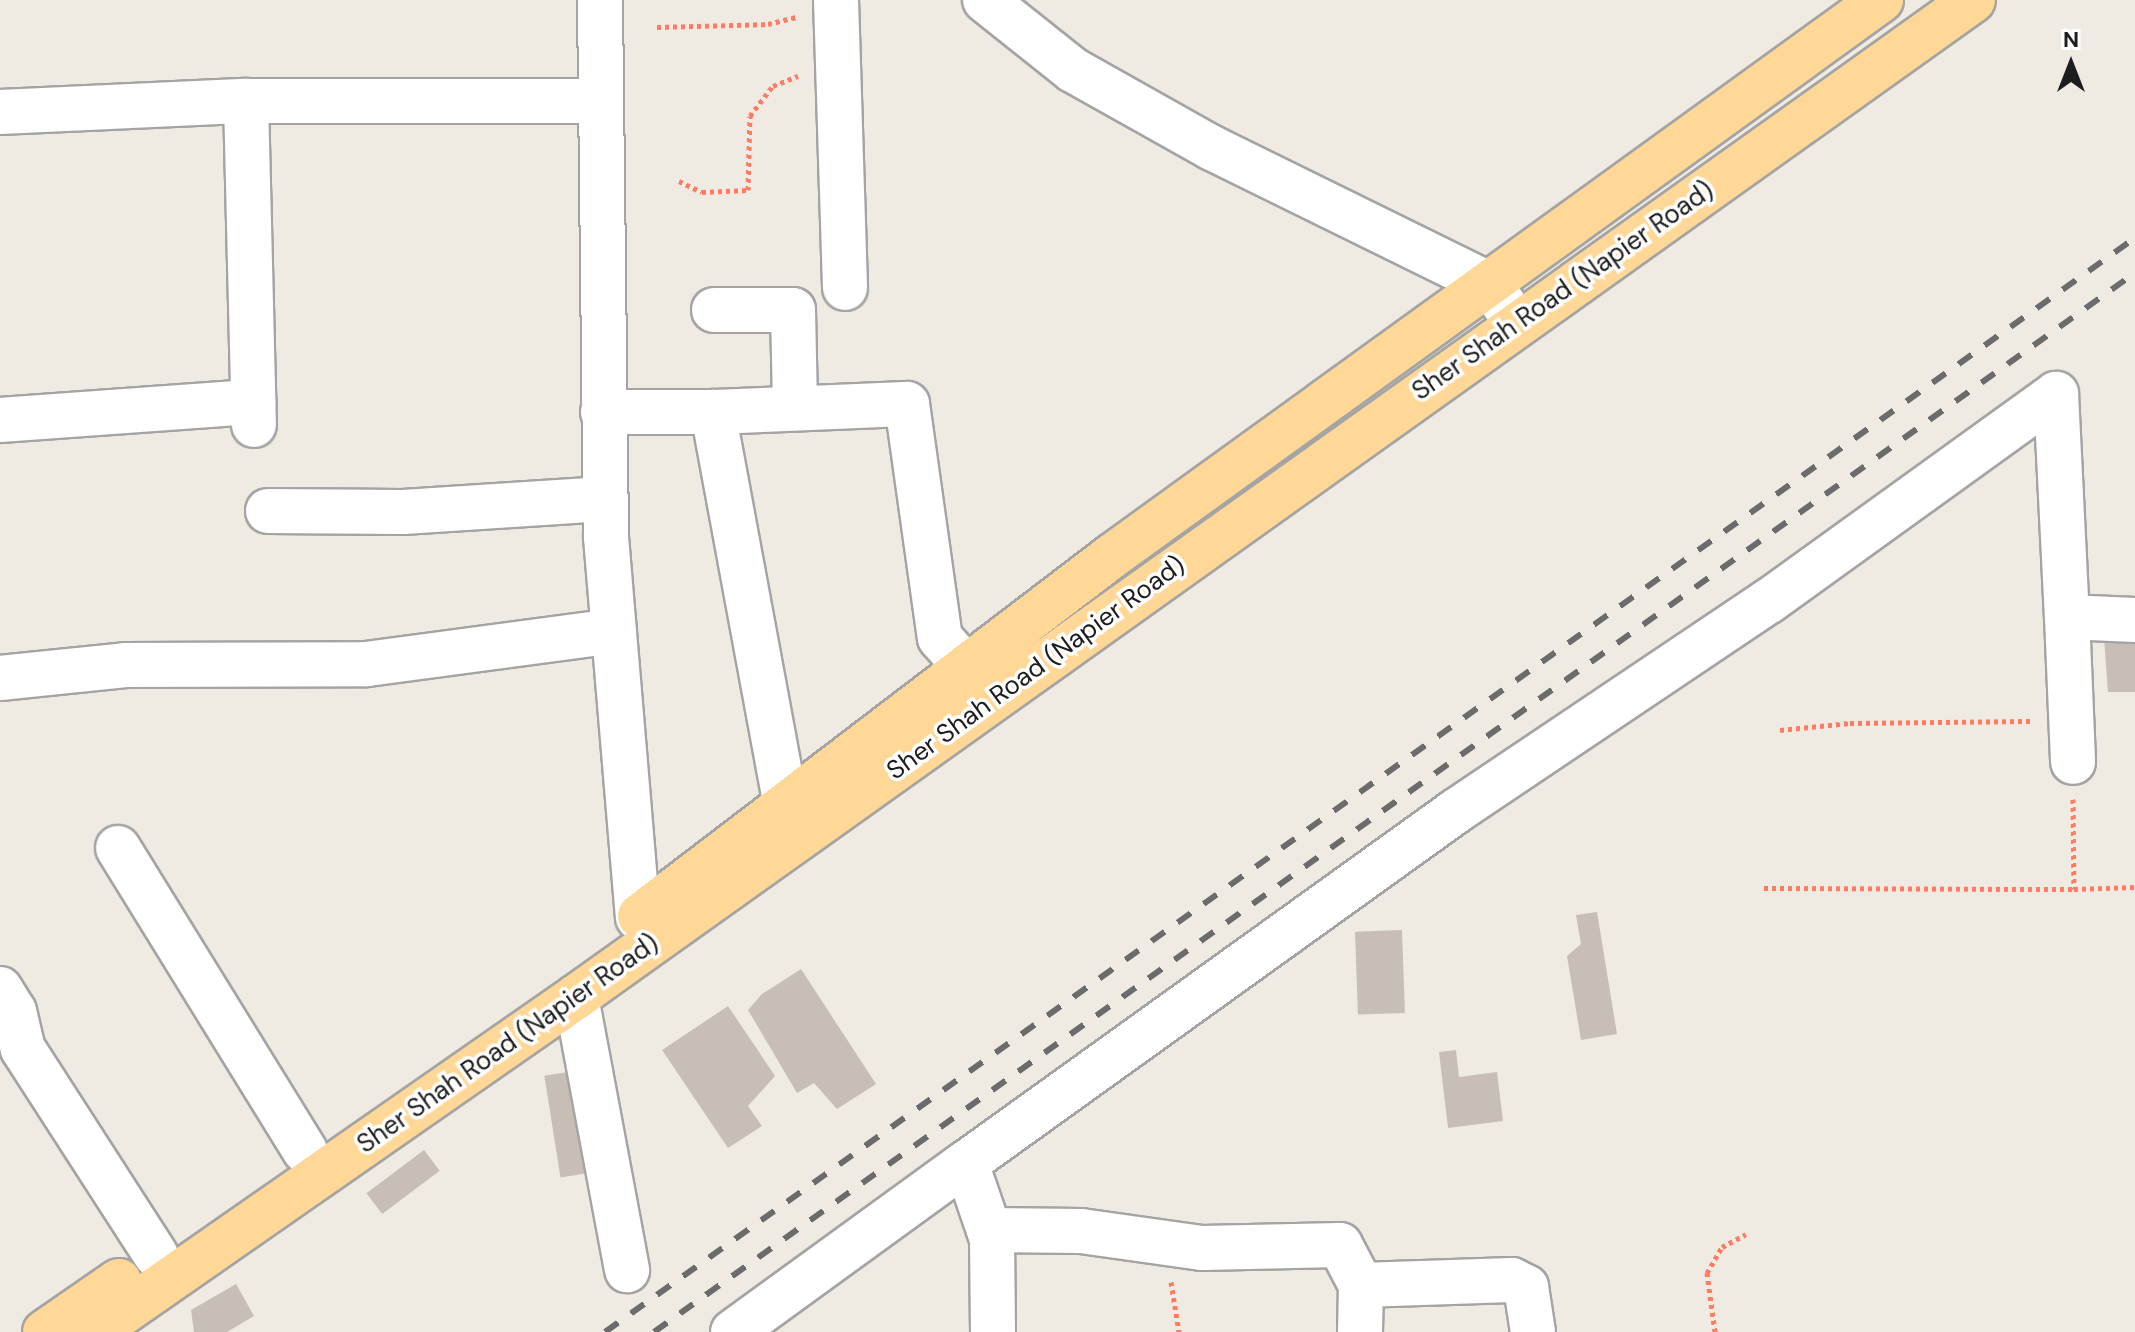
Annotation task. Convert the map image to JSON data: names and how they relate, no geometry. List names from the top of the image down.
{
  "streets": {
    "main road": ["Sher Shah Road (Napier Road)"]
  },
  "north": "top"
}
